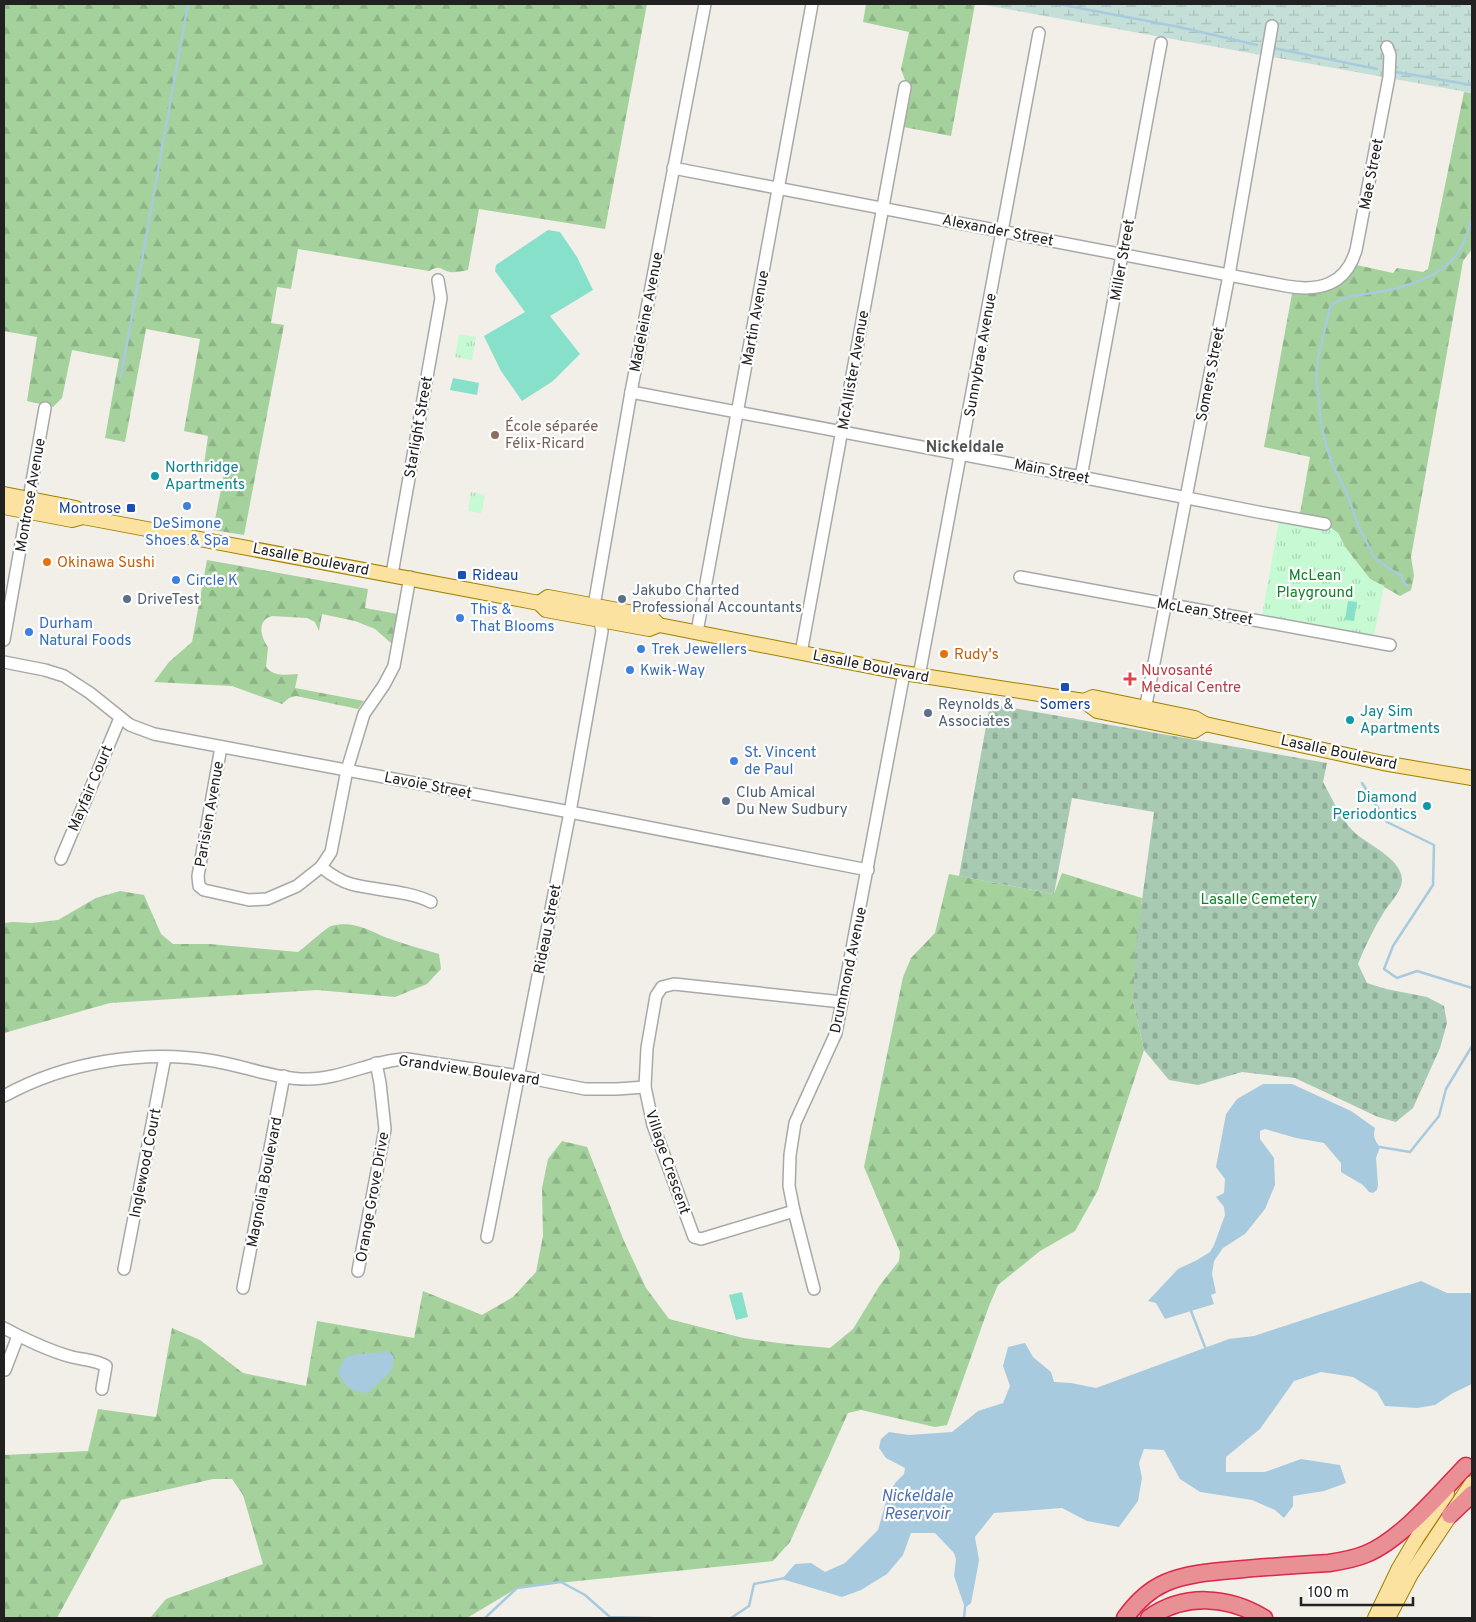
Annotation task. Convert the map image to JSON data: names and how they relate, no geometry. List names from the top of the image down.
{
  "streets": {
    "main road": ["Lasalle Boulevard"],
    "street": [
      "Mae Street",
      "Alexander Street",
      "Miller Street",
      "Madeleine Avenue",
      "Martin Avenue",
      "Sunnybrae Avenue",
      "McAllister Avenue",
      "Somers Street",
      "Starlight Street",
      "Main Street",
      "Montrose Avenue",
      "McLean Street",
      "Lavoie Street",
      "Mayfair Court",
      "Parisien Avenue",
      "Rideau Street",
      "Drummond Avenue",
      "Grandview Boulevard",
      "Village Crescent",
      "Inglewood Court",
      "Magnolia Boulevard",
      "Orange Grove Drive"
    ]
  },
  "crossings": [
    ["Mae Street", "Alexander Street"],
    ["Alexander Street", "Miller Street"],
    ["Alexander Street", "Madeleine Avenue"],
    ["Alexander Street", "Martin Avenue"],
    ["Alexander Street", "Sunnybrae Avenue"],
    ["Alexander Street", "McAllister Avenue"],
    ["Alexander Street", "Somers Street"],
    ["Miller Street", "Main Street"],
    ["Madeleine Avenue", "Main Street"],
    ["Madeleine Avenue", "Lasalle Boulevard"],
    ["Madeleine Avenue", "Rideau Street"],
    ["Martin Avenue", "Main Street"],
    ["Martin Avenue", "Lasalle Boulevard"],
    ["Sunnybrae Avenue", "Main Street"],
    ["Sunnybrae Avenue", "Lasalle Boulevard"],
    ["McAllister Avenue", "Main Street"],
    ["McAllister Avenue", "Lasalle Boulevard"],
    ["Somers Street", "Main Street"],
    ["Somers Street", "Lasalle Boulevard"],
    ["Somers Street", "McLean Street"],
    ["Starlight Street", "Lasalle Boulevard"],
    ["Montrose Avenue", "Lasalle Boulevard"],
    ["Lasalle Boulevard", "Parisien Avenue"],
    ["Lasalle Boulevard", "Rideau Street"],
    ["Lasalle Boulevard", "Drummond Avenue"],
    ["Lavoie Street", "Mayfair Court"],
    ["Lavoie Street", "Parisien Avenue"],
    ["Lavoie Street", "Rideau Street"],
    ["Lavoie Street", "Drummond Avenue"],
    ["Rideau Street", "Grandview Boulevard"],
    ["Drummond Avenue", "Village Crescent"],
    ["Grandview Boulevard", "Village Crescent"],
    ["Grandview Boulevard", "Inglewood Court"],
    ["Grandview Boulevard", "Magnolia Boulevard"],
    ["Grandview Boulevard", "Orange Grove Drive"]
  ],
  "districts": ["Nickeldale"],
  "water": ["Nickeldale Reservoir"],
  "parks": ["McLean Playground", "Lasalle Cemetery"],
  "places": {
    "other": [
      "École séparée Félix-Ricard",
      "Northridge Apartments",
      "DeSimone Shoes & Spa",
      "Okinawa Sushi",
      "Circle K",
      "DriveTest",
      "Jakubo Charted Professional Accountants",
      "This & That Blooms",
      "Durham Natural Foods",
      "Trek Jewellers",
      "Rudy's",
      "Kwik-Way",
      "Reynolds & Associates",
      "Jay Sim Apartments",
      "St. Vincent de Paul",
      "Club Amical Du New Sudbury",
      "Diamond Periodontics"
    ],
    "transit": ["Montrose", "Rideau", "Somers"],
    "health": ["Nuvosanté Medical Centre"]
  },
  "scale_bar": "100 m"
}
